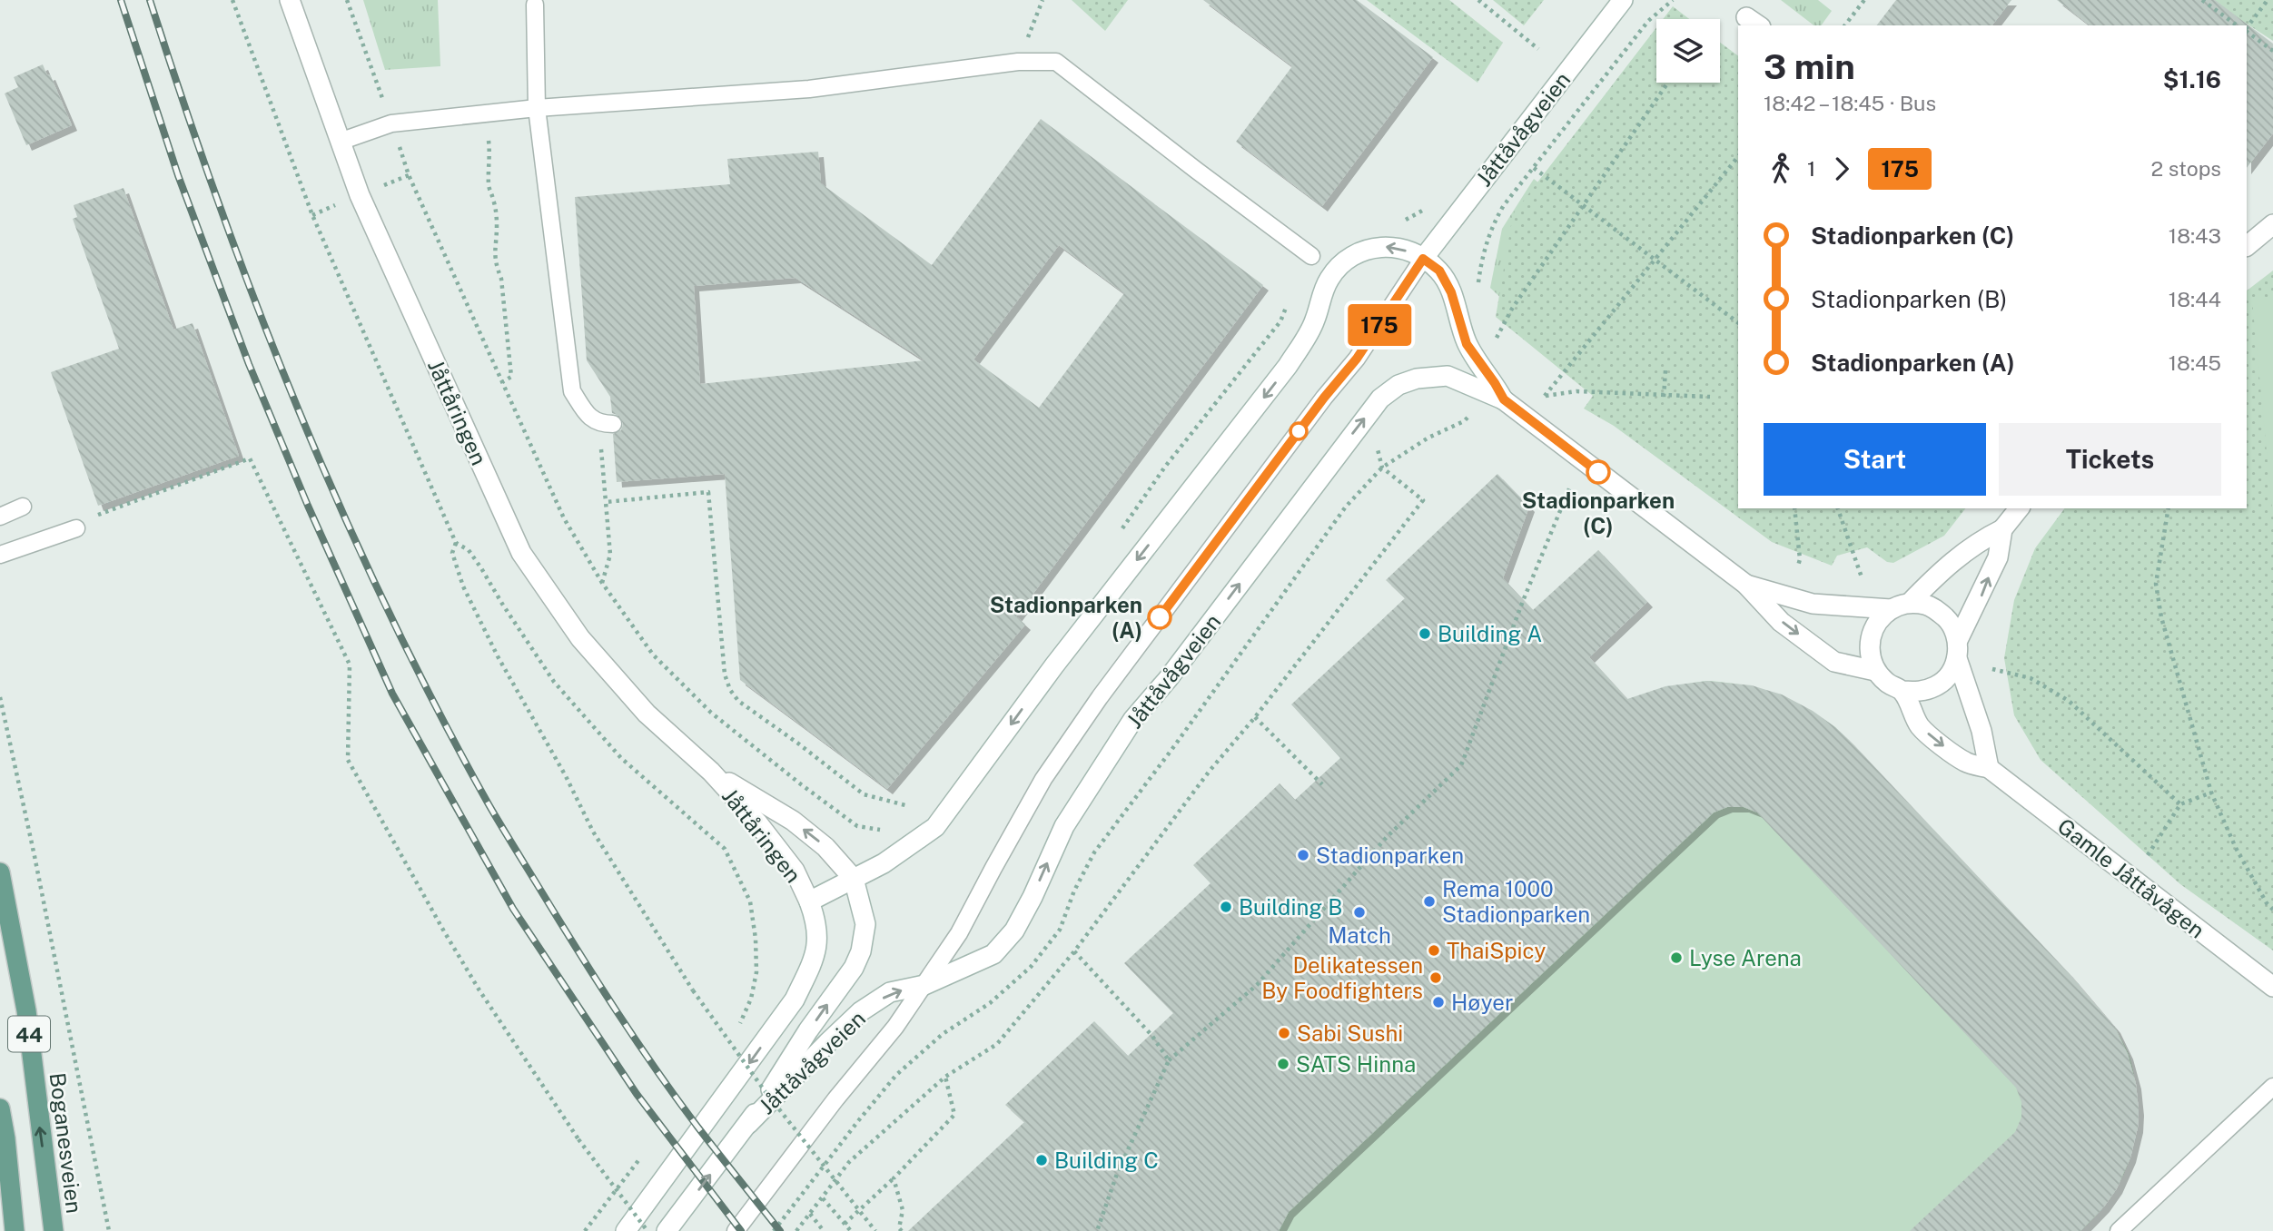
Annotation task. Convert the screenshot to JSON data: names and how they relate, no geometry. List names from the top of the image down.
{
  "streets": {
    "main road": ["44", "Boganesveien"],
    "street": ["Jåttåvågveien", "Jåttåringen", "Gamle Jåttåvågen"]
  },
  "crossings": [
    ["Jåttåvågveien", "Jåttåringen"],
    ["Jåttåvågveien", "Gamle Jåttåvågen"]
  ],
  "places": [
    "Stadionparken (C)",
    "Stadionparken (A)",
    "Building A",
    "Stadionparken",
    "Rema 1000 Stadionparken",
    "Building B",
    "Match",
    "ThaiSpicy",
    "Lyse Arena",
    "Delikatessen By Foodfighters",
    "Høyer",
    "Sabi Sushi",
    "SATS Hinna",
    "Building C"
  ],
  "lines": ["bus line 175"],
  "page": {
    "on_map": "175",
    "heading": ["3 min", "18:42 – 18:45 · Bus", "$1.16"],
    "legs": ["1", "175", "2 stops"],
    "list": [
      {
        "name": "Stadionparken (C)",
        "value": "18:43"
      },
      {
        "name": "Stadionparken (B)",
        "value": "18:44"
      },
      {
        "name": "Stadionparken (A)",
        "value": "18:45"
      }
    ],
    "buttons": ["Start", "Tickets"]
  }
}
